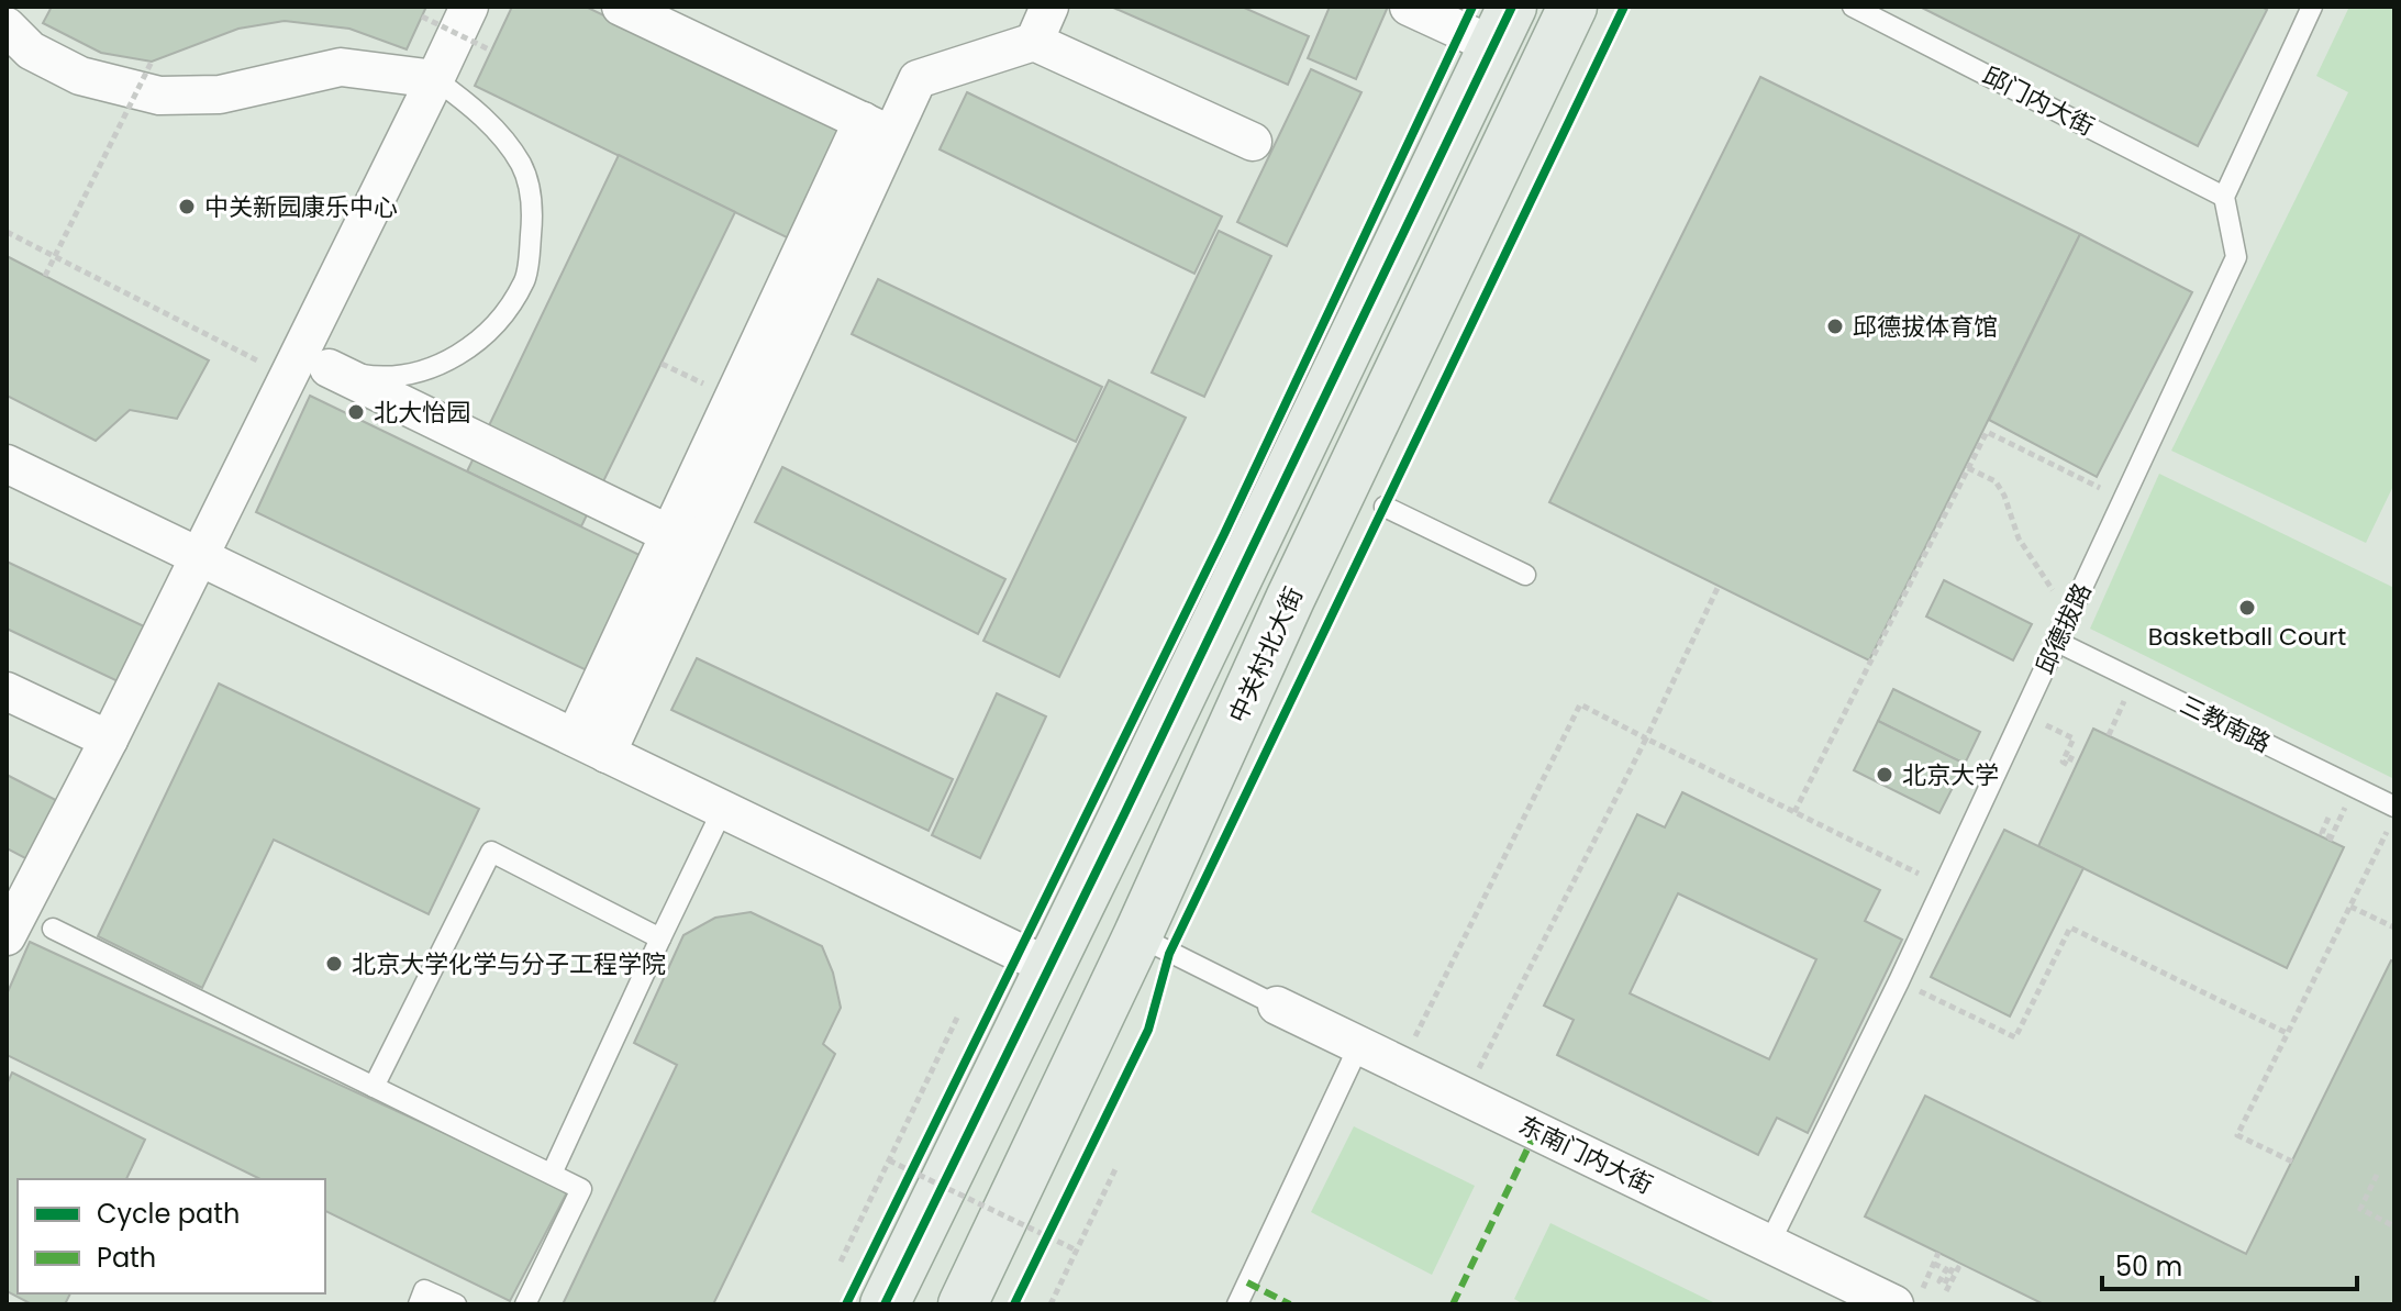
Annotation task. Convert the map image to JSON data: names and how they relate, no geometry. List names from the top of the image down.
{
  "streets": {
    "main road": ["中关村北大街"],
    "street": ["东南门内大街"],
    "lane": ["邱门内大街", "邱德拔路", "三教南路"]
  },
  "crossings": [
    ["邱门内大街", "邱德拔路"],
    ["邱德拔路", "三教南路"],
    ["邱德拔路", "东南门内大街"]
  ],
  "places": [
    "中关新园康乐中心",
    "邱德拔体育馆",
    "北大怡园",
    "Basketball Court",
    "北京大学",
    "北京大学化学与分子工程学院"
  ],
  "legend": ["Cycle path", "Path"],
  "scale_bar": "50 m"
}
